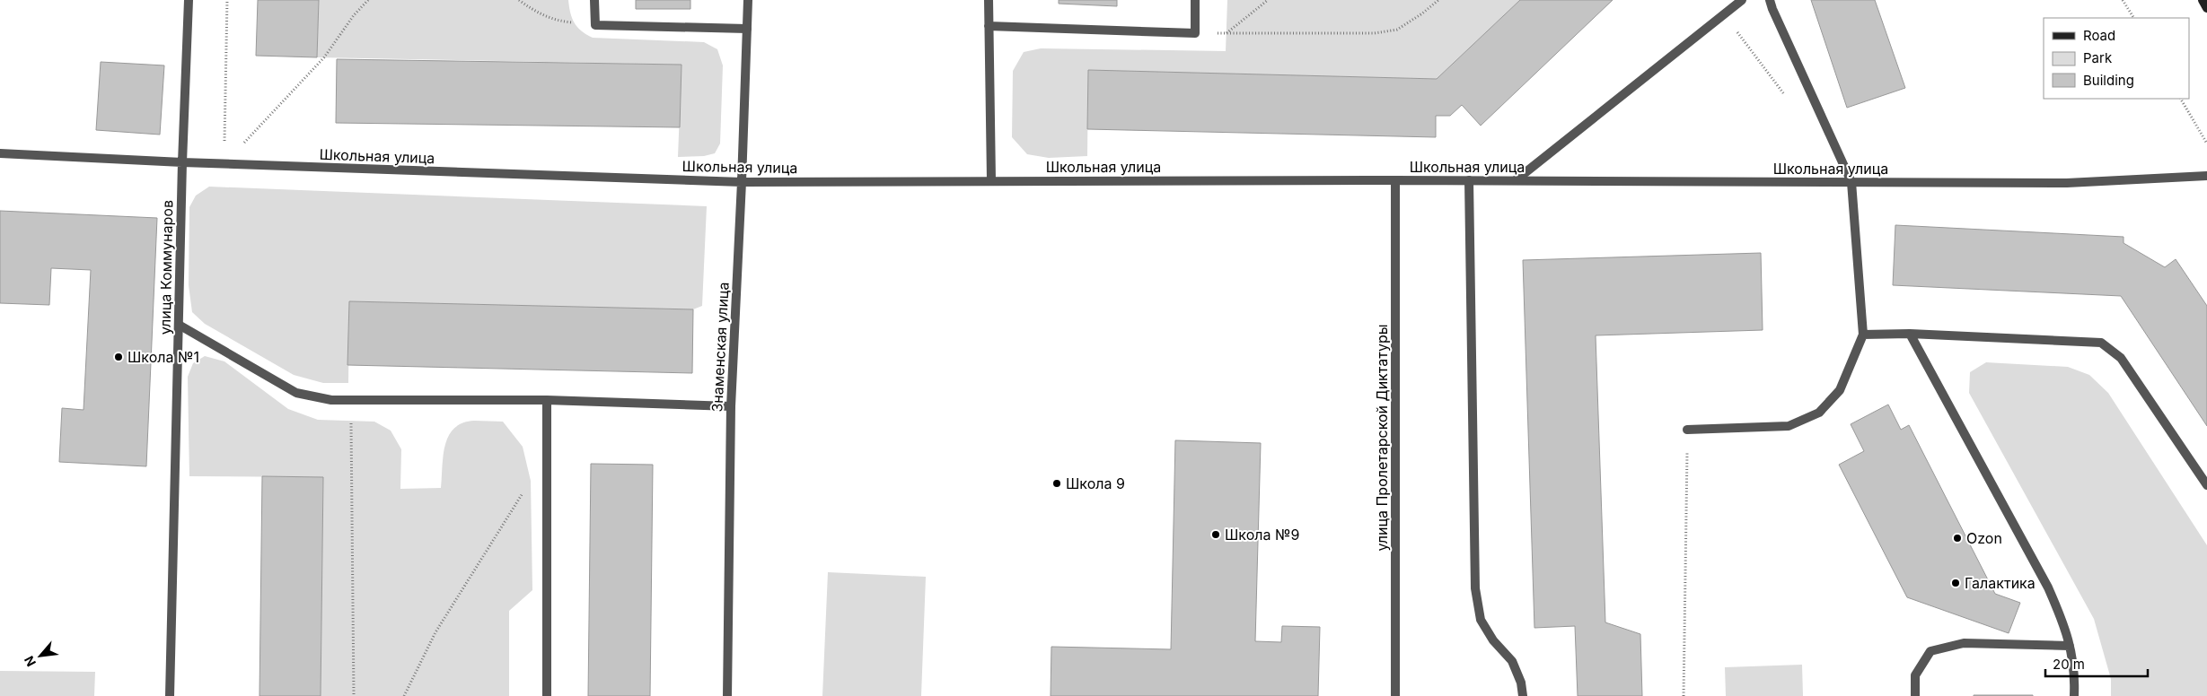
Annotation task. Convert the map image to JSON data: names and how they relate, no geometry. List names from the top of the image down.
{
  "streets": {
    "street": [
      "Школьная улица",
      "улица Коммунаров",
      "Знаменская улица",
      "улица Пролетарской Диктатуры"
    ]
  },
  "crossings": [
    ["Школьная улица", "улица Коммунаров"],
    ["Школьная улица", "Знаменская улица"],
    ["Школьная улица", "улица Пролетарской Диктатуры"]
  ],
  "places": [
    "Школа №1",
    "Школа 9",
    "Школа №9",
    "Ozon",
    "Галактика"
  ],
  "legend": ["Road", "Park", "Building"],
  "scale_bar": "20 m",
  "north": "bottom left"
}
